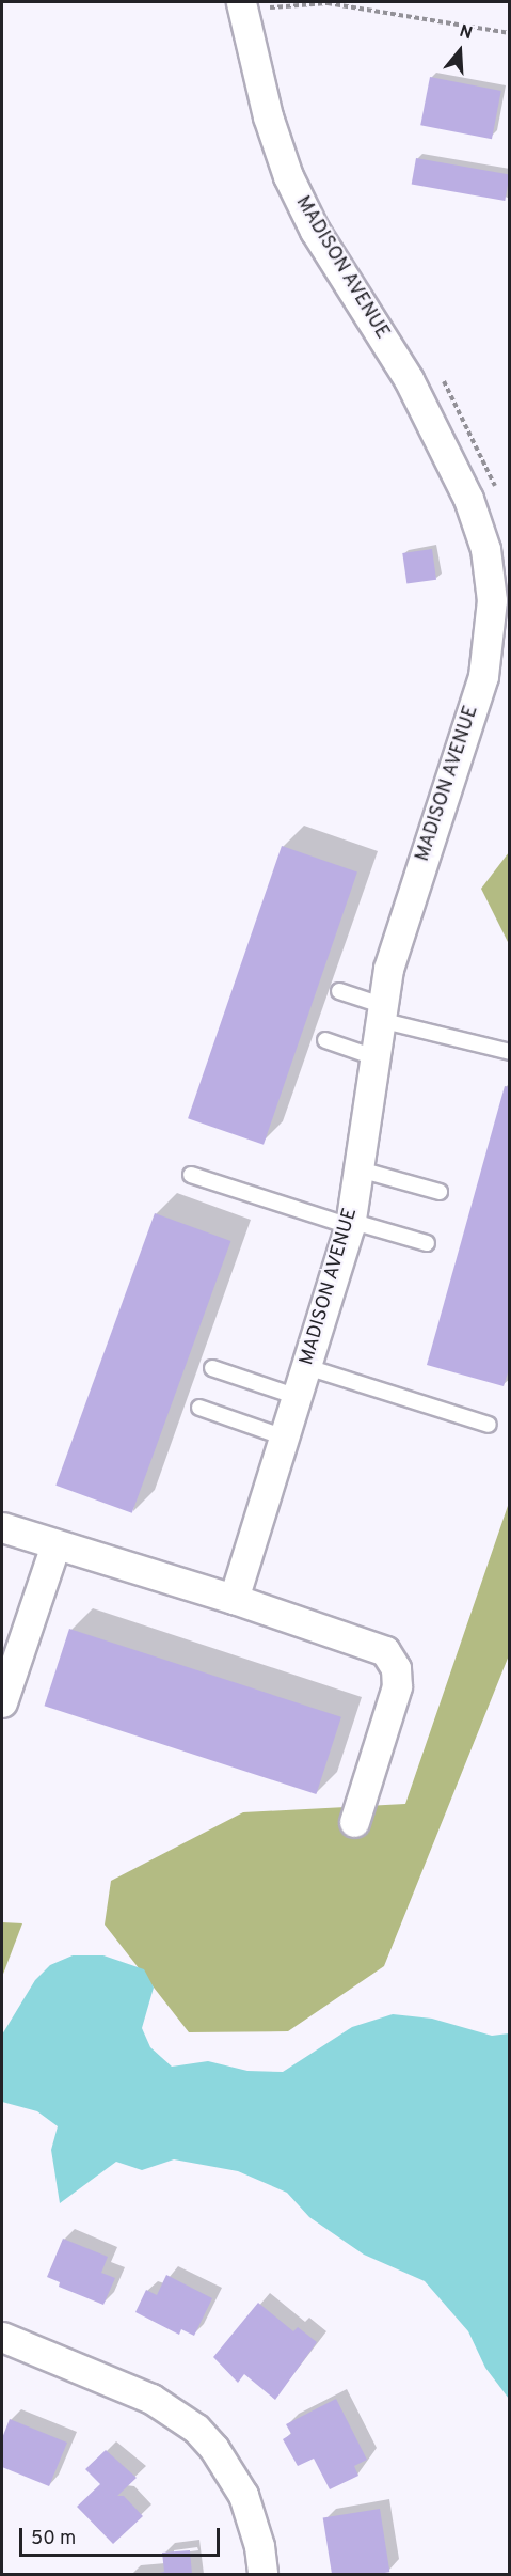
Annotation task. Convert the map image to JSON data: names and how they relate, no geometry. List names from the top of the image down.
{
  "streets": {
    "street": ["MADISON AVENUE"]
  },
  "scale_bar": "50 m",
  "north": "top"
}
